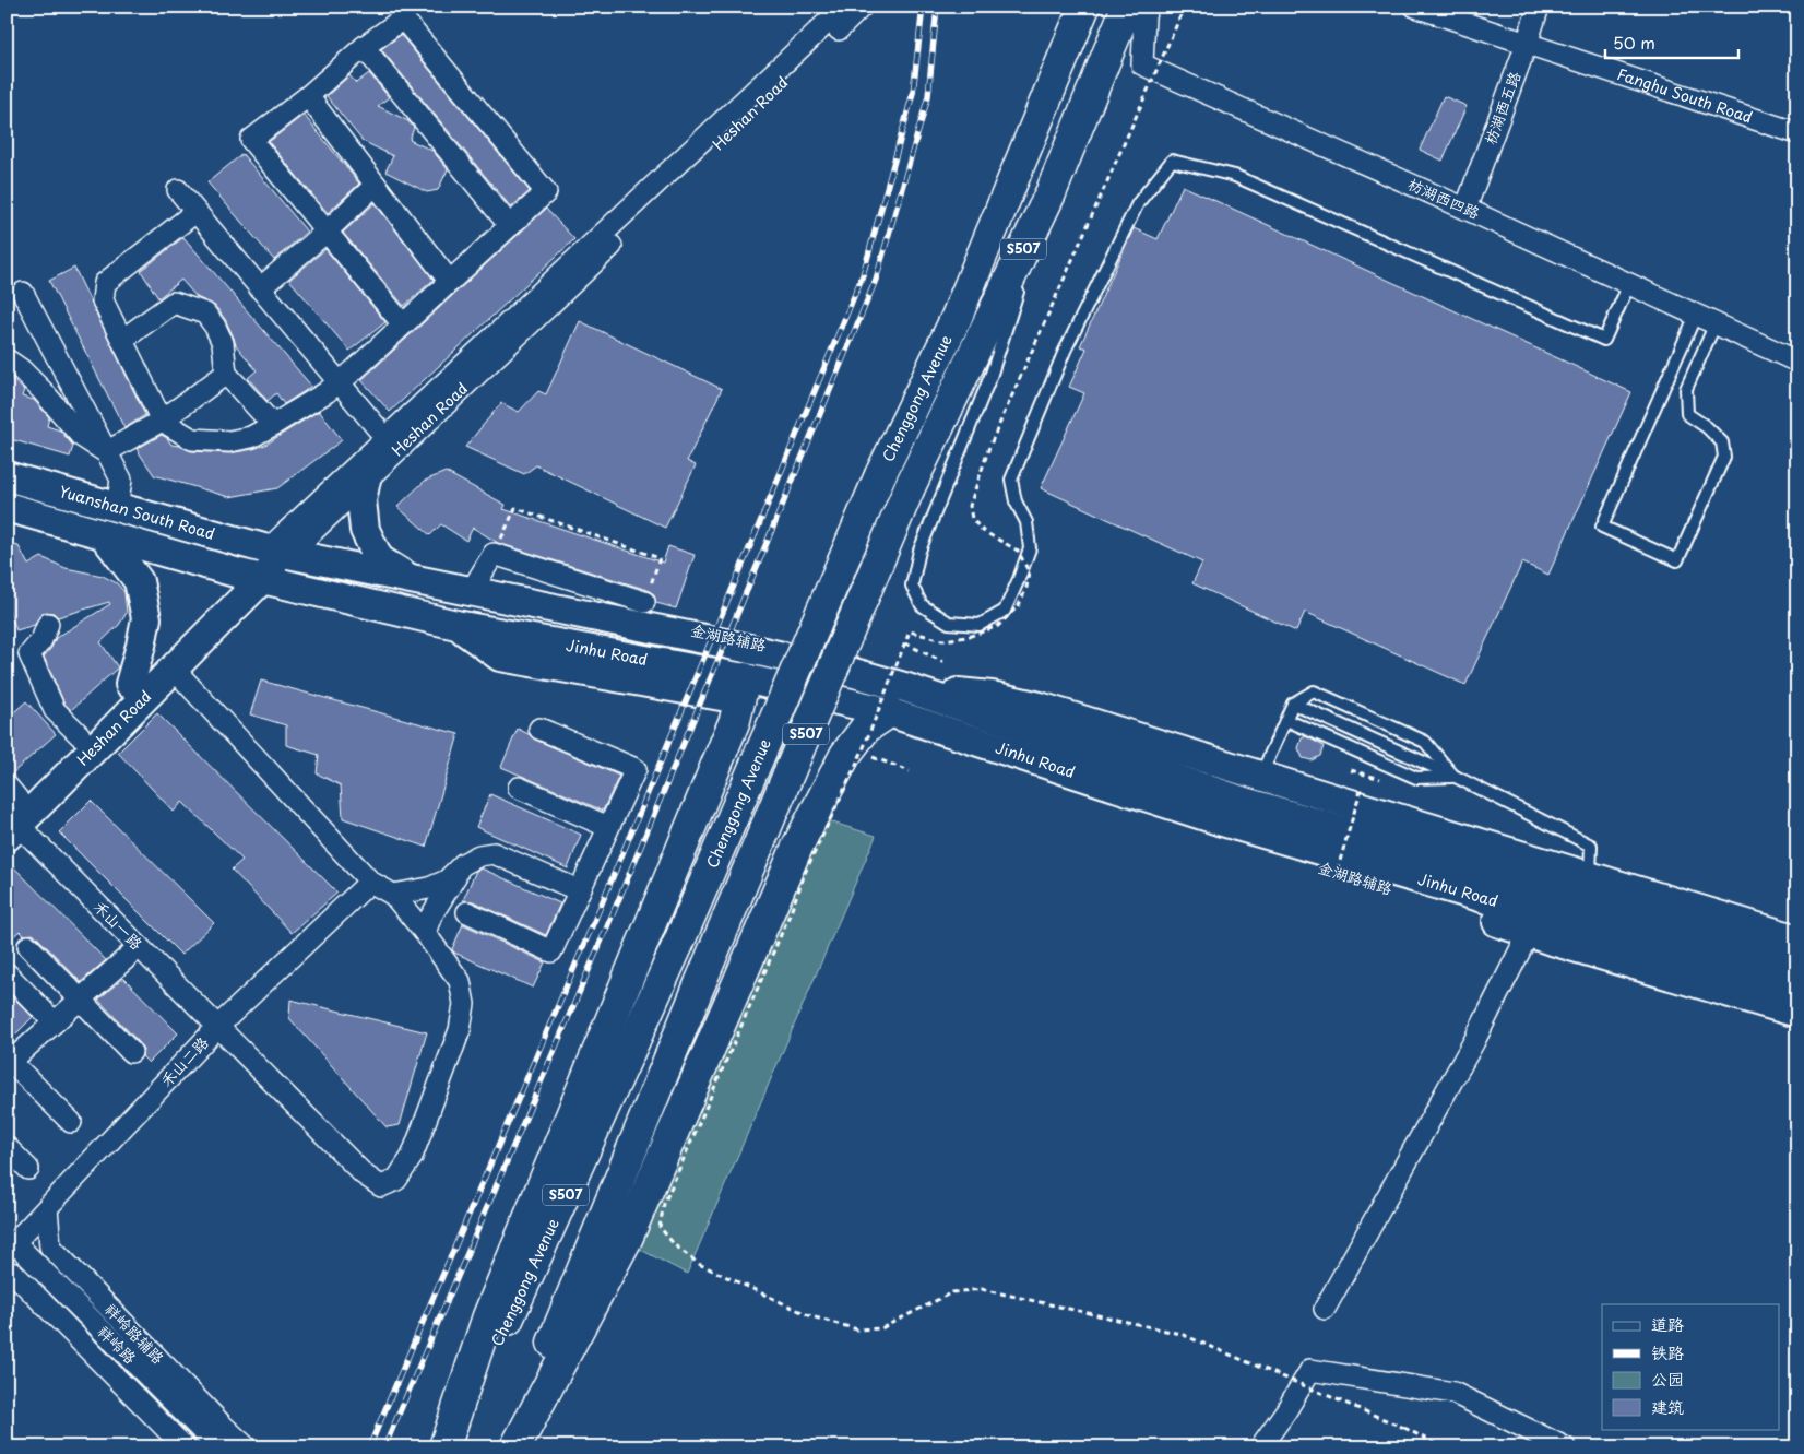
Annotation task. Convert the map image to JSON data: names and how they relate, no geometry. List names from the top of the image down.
{
  "streets": {
    "highway": ["S507", "Chenggong Avenue"],
    "main road": [
      "Heshan Road",
      "Yuanshan South Road",
      "金湖路辅路",
      "Jinhu Road"
    ],
    "street": [
      "Fanghu South Road",
      "枋湖西五路",
      "枋湖西四路",
      "禾山一路",
      "禾山二路",
      "祥岭路辅路",
      "祥岭路"
    ]
  },
  "crossings": [
    ["Fanghu South Road", "枋湖西五路"],
    ["枋湖西五路", "枋湖西四路"],
    ["Heshan Road", "Yuanshan South Road"],
    ["Heshan Road", "Jinhu Road"],
    ["Heshan Road", "禾山一路"],
    ["Yuanshan South Road", "Jinhu Road"],
    ["金湖路辅路", "Jinhu Road"],
    ["禾山一路", "禾山二路"],
    ["禾山二路", "祥岭路辅路"],
    ["禾山二路", "祥岭路"]
  ],
  "legend": [
    "道路",
    "铁路",
    "公园",
    "建筑"
  ],
  "scale_bar": "50 m"
}
